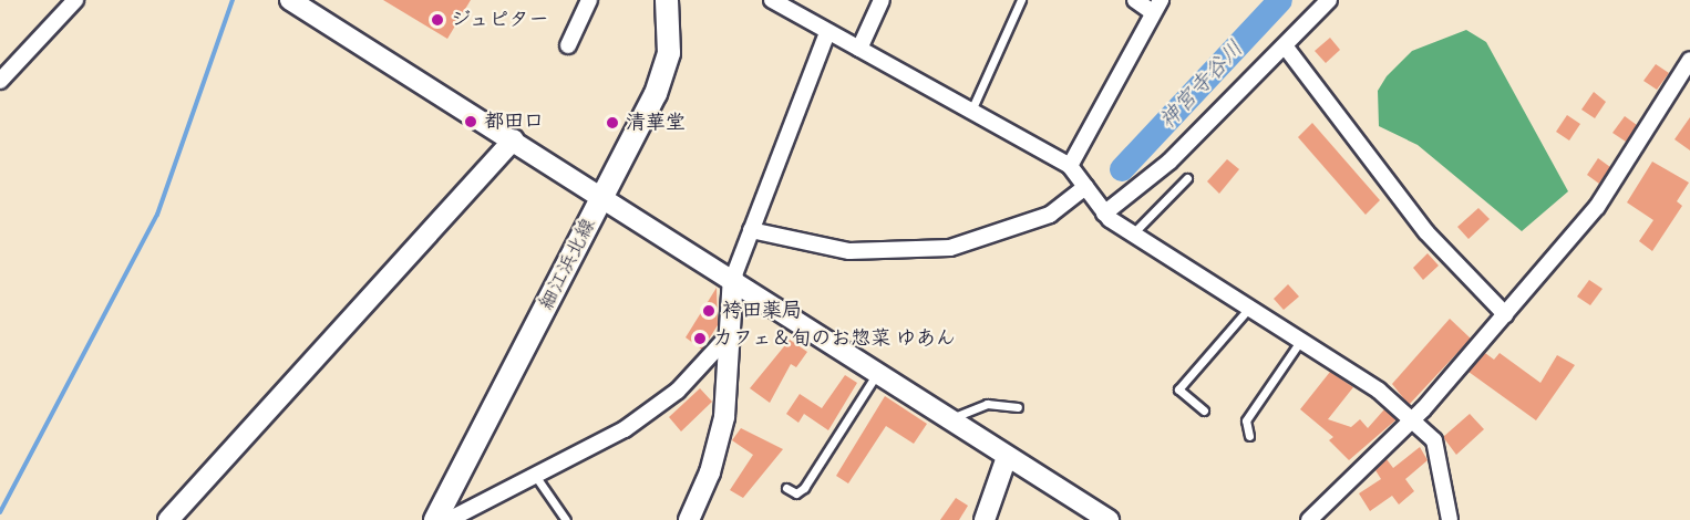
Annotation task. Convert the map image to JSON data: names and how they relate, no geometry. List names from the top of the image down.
{
  "streets": {
    "main road": ["細江浜北線"]
  },
  "water": ["神宮寺谷川"],
  "places": [
    "ジュピター",
    "都田口",
    "清華堂",
    "袴田薬局",
    "カフェ＆旬のお惣菜 ゆあん"
  ]
}
